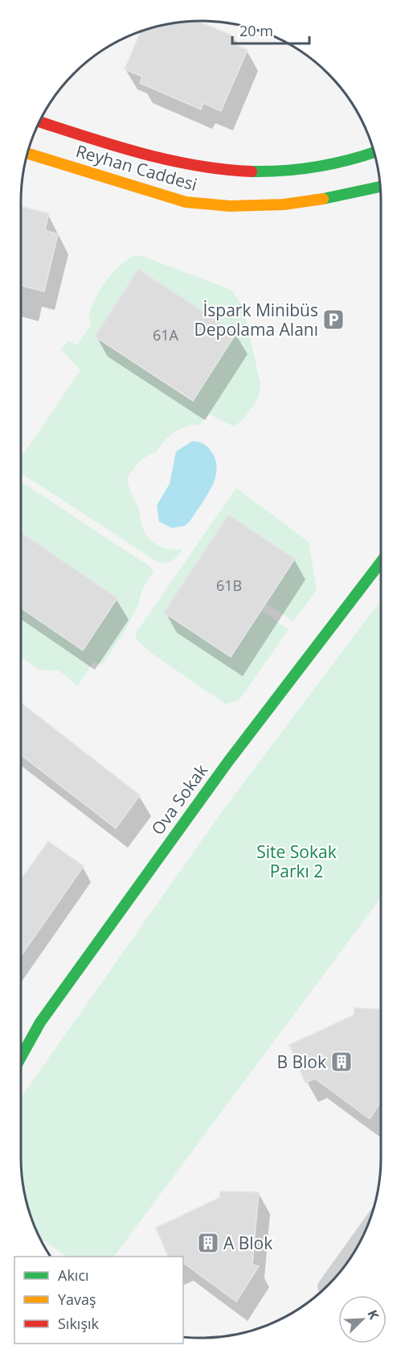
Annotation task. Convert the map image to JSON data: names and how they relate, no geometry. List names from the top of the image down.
{
  "streets": {
    "main road": ["Reyhan Caddesi", "Ova Sokak"]
  },
  "parks": ["Site Sokak Parkı 2"],
  "places": {
    "parking": ["İspark Minibüs Depolama Alanı"],
    "building": ["B Blok", "A Blok"]
  },
  "house_numbers": ["61A", "61B"],
  "legend": ["Akıcı", "Yavaş", "Sıkışık"],
  "scale_bar": "20 m",
  "north": "top right"
}
